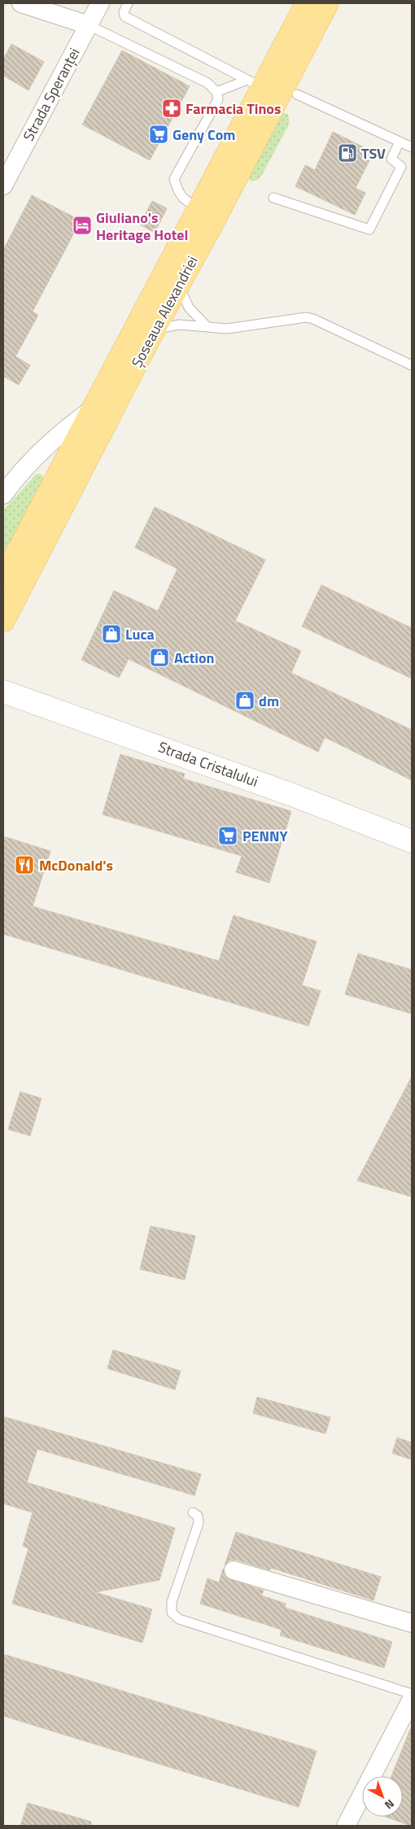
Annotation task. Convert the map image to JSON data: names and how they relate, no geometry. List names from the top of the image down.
{
  "streets": {
    "main road": ["Șoseaua Alexandriei"],
    "street": ["Strada Speranței", "Strada Cristalului"]
  },
  "places": {
    "pharmacy": ["Farmacia Tinos"],
    "supermarket": ["Geny Com", "PENNY"],
    "fuel station": ["TSV"],
    "hotel": ["Giuliano's Heritage Hotel"],
    "shop": ["Luca", "Action", "dm"],
    "restaurant": ["McDonald's"]
  },
  "north": "bottom right"
}
